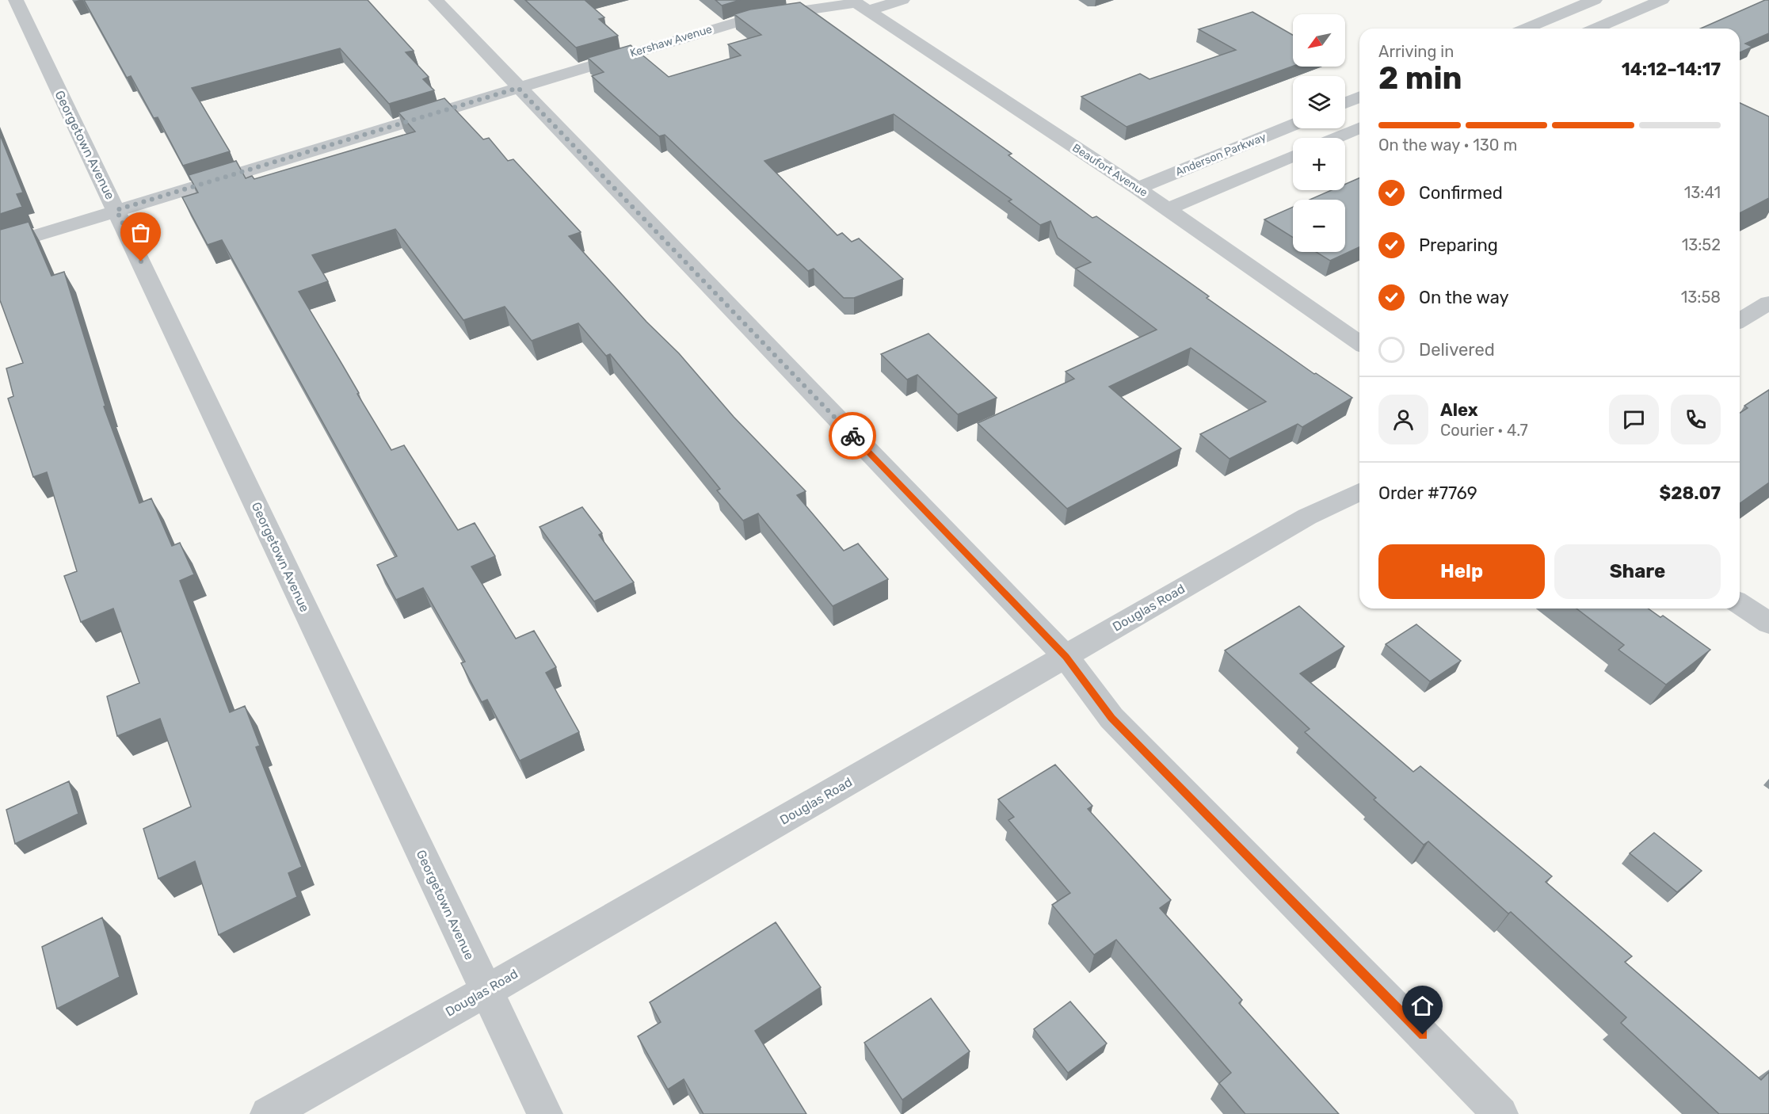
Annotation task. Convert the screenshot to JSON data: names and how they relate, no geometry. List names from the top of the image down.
{
  "streets": {
    "street": [
      "Kershaw Avenue",
      "Georgetown Avenue",
      "Anderson Parkway",
      "Beaufort Avenue",
      "Douglas Road"
    ]
  },
  "crossings": [
    ["Kershaw Avenue", "Georgetown Avenue"],
    ["Kershaw Avenue", "Beaufort Avenue"],
    ["Georgetown Avenue", "Douglas Road"],
    ["Anderson Parkway", "Beaufort Avenue"]
  ],
  "north": "bottom left",
  "page": {
    "map_buttons": ["+", "−"],
    "heading": ["2 min", "Arriving in", "14:12–14:17"],
    "panel": [
      "Alex",
      "Courier · 4.7",
      "Order #7769",
      "$28.07"
    ],
    "bar": "On the way · 130 m",
    "list": [
      ["Confirmed", "13:41"],
      ["Preparing", "13:52"],
      ["On the way", "13:58"],
      "Delivered"
    ],
    "buttons": ["Help", "Share"]
  }
}
